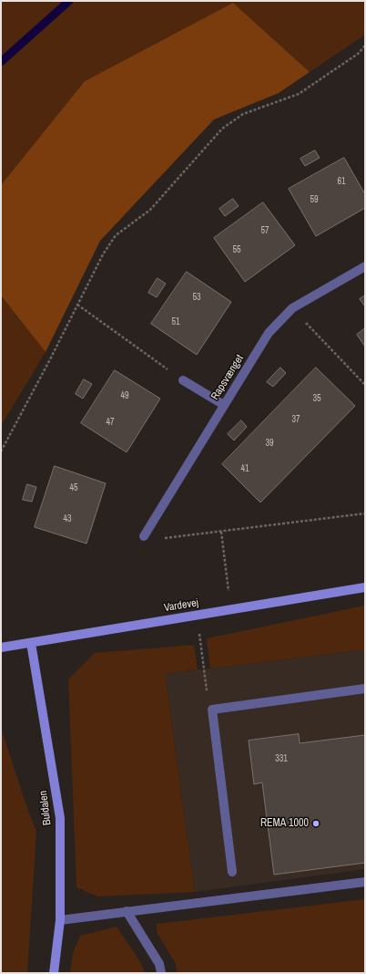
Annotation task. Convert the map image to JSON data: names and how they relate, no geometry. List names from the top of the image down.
{
  "streets": {
    "street": ["Rapsvænget", "Vardevej", "Buldalen"]
  },
  "crossings": [
    ["Vardevej", "Buldalen"]
  ],
  "places": ["REMA 1000"],
  "house_numbers": [
    "61",
    "59",
    "57",
    "55",
    "53",
    "51",
    "49",
    "35",
    "37",
    "47",
    "39",
    "41",
    "45",
    "43",
    "331"
  ]
}
